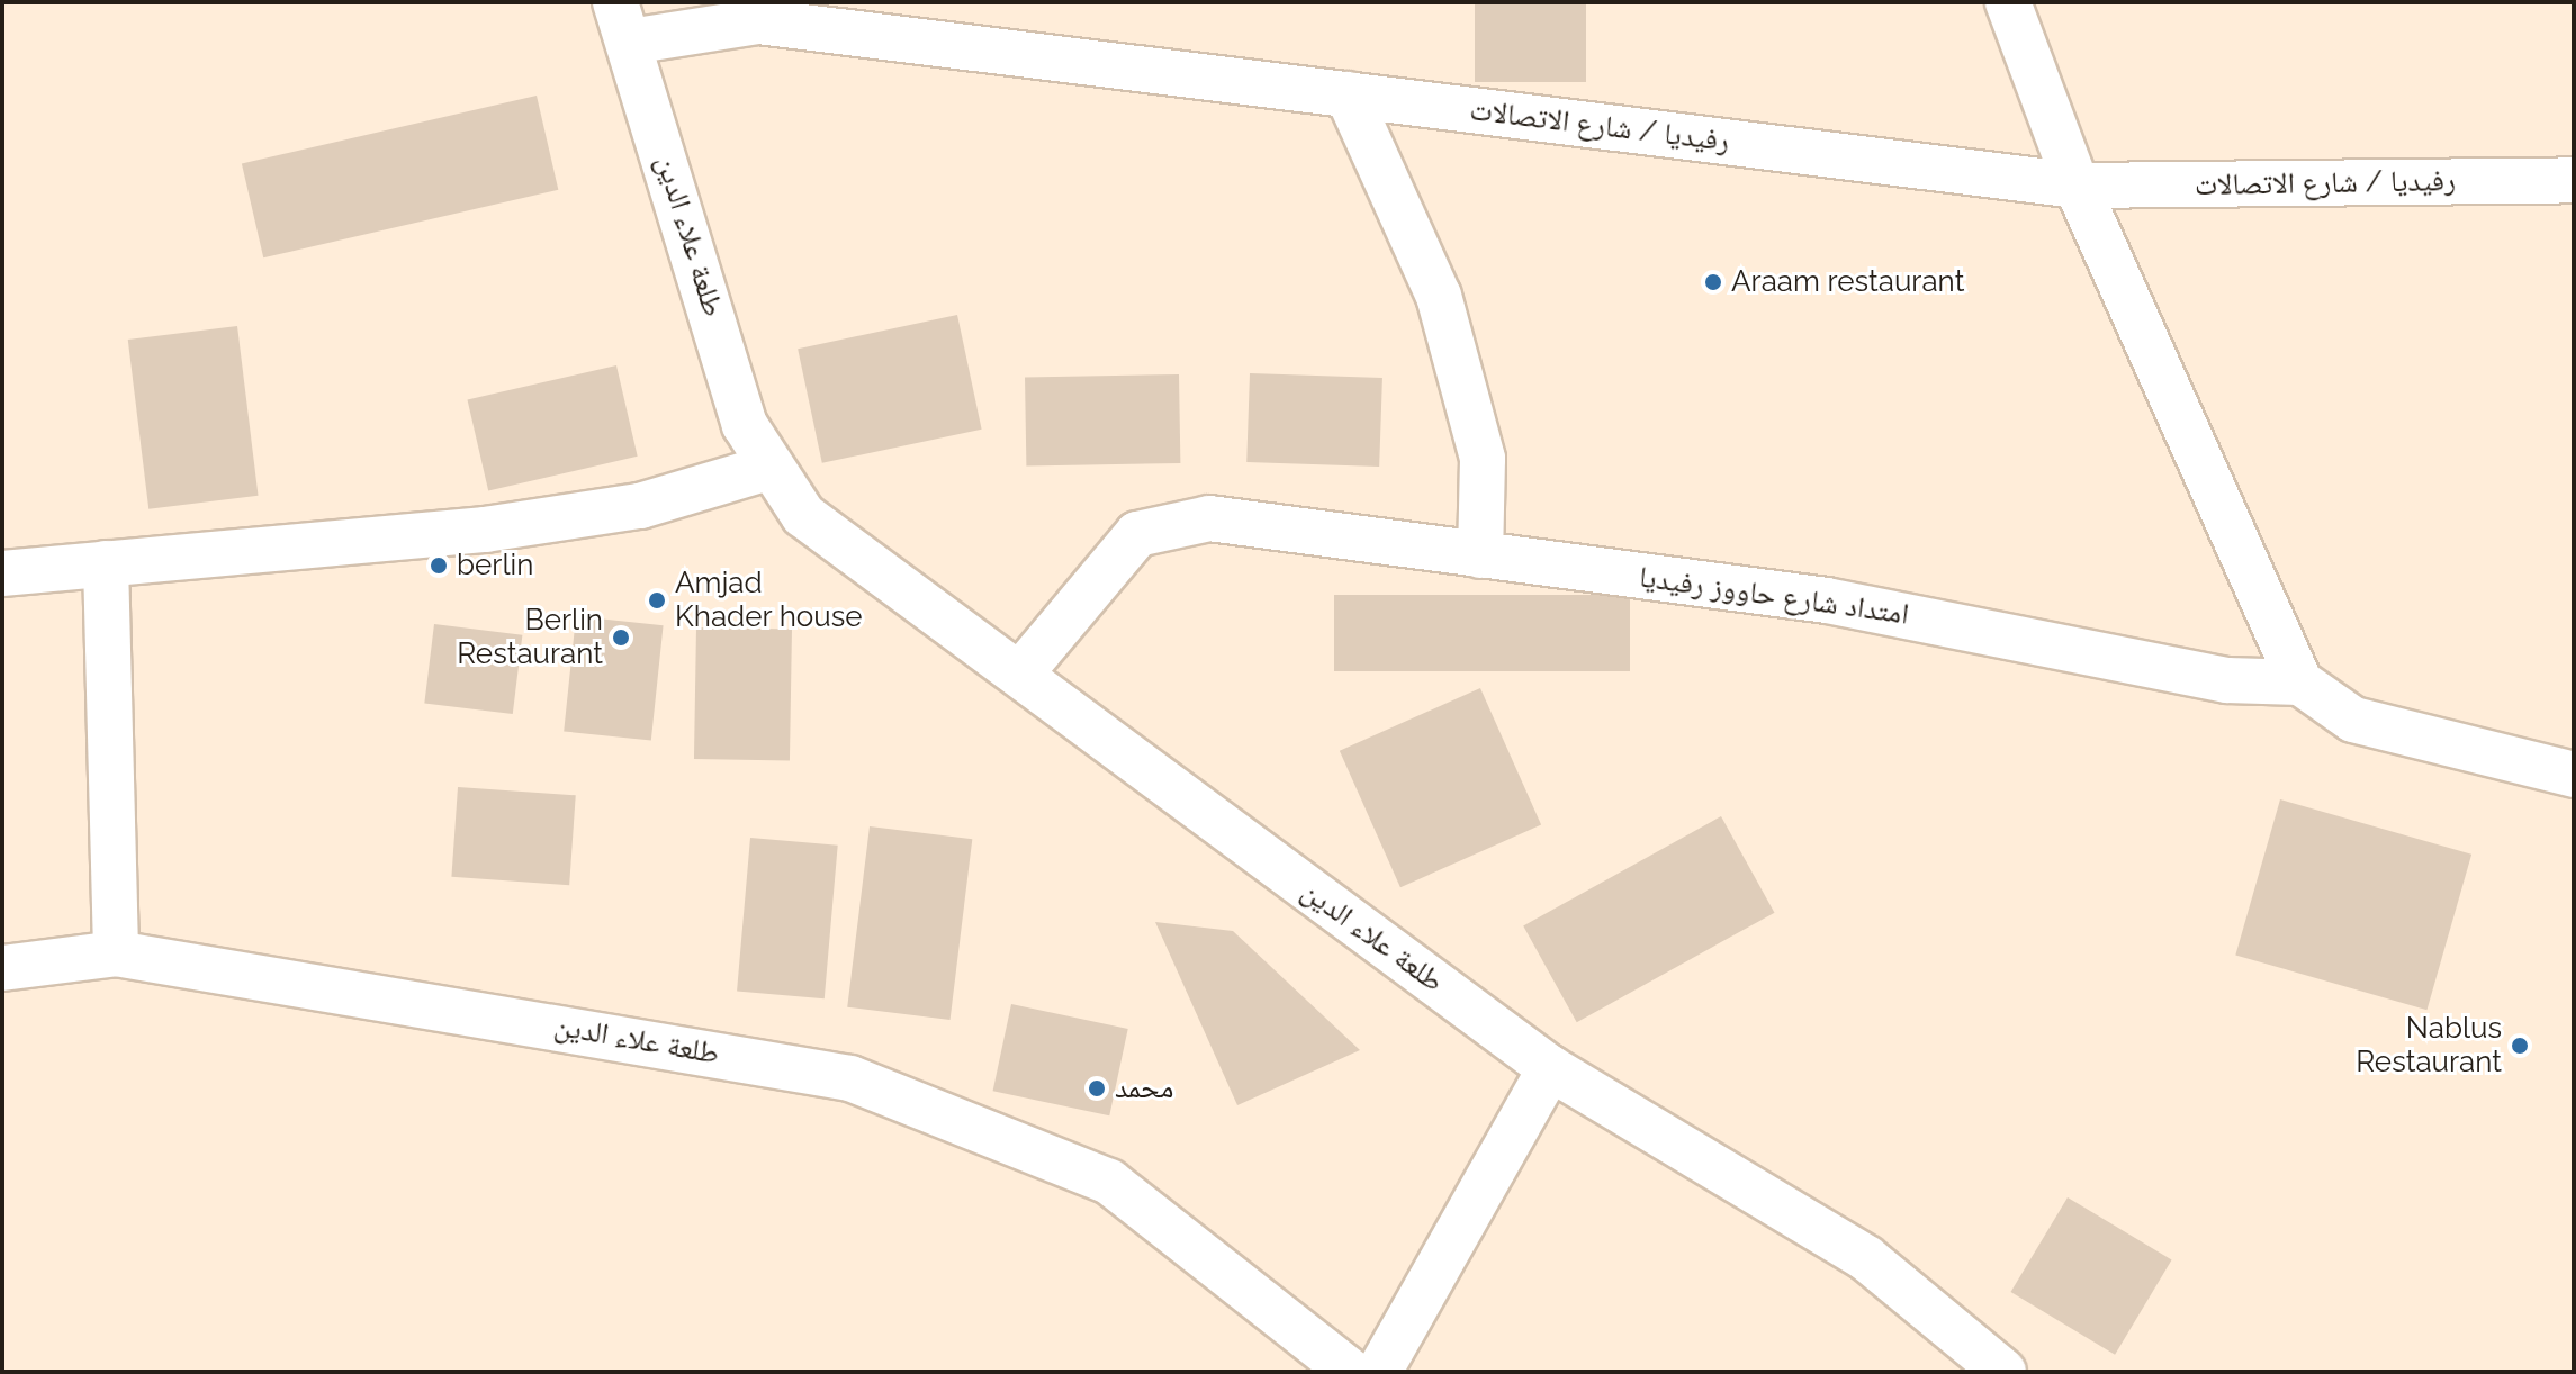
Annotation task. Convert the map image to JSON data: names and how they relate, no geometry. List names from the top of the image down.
{
  "streets": {
    "street": ["رفيديا / شارع الاتصالات", "طلعة علاء الدين", "امتداد شارع حاووز رفيديا"]
  },
  "crossings": [
    ["رفيديا / شارع الاتصالات", "طلعة علاء الدين"],
    ["طلعة علاء الدين", "امتداد شارع حاووز رفيديا"]
  ],
  "places": [
    "Araam restaurant",
    "berlin",
    "Amjad Khader house",
    "Berlin Restaurant",
    "Nablus Restaurant",
    "محمد"
  ]
}
